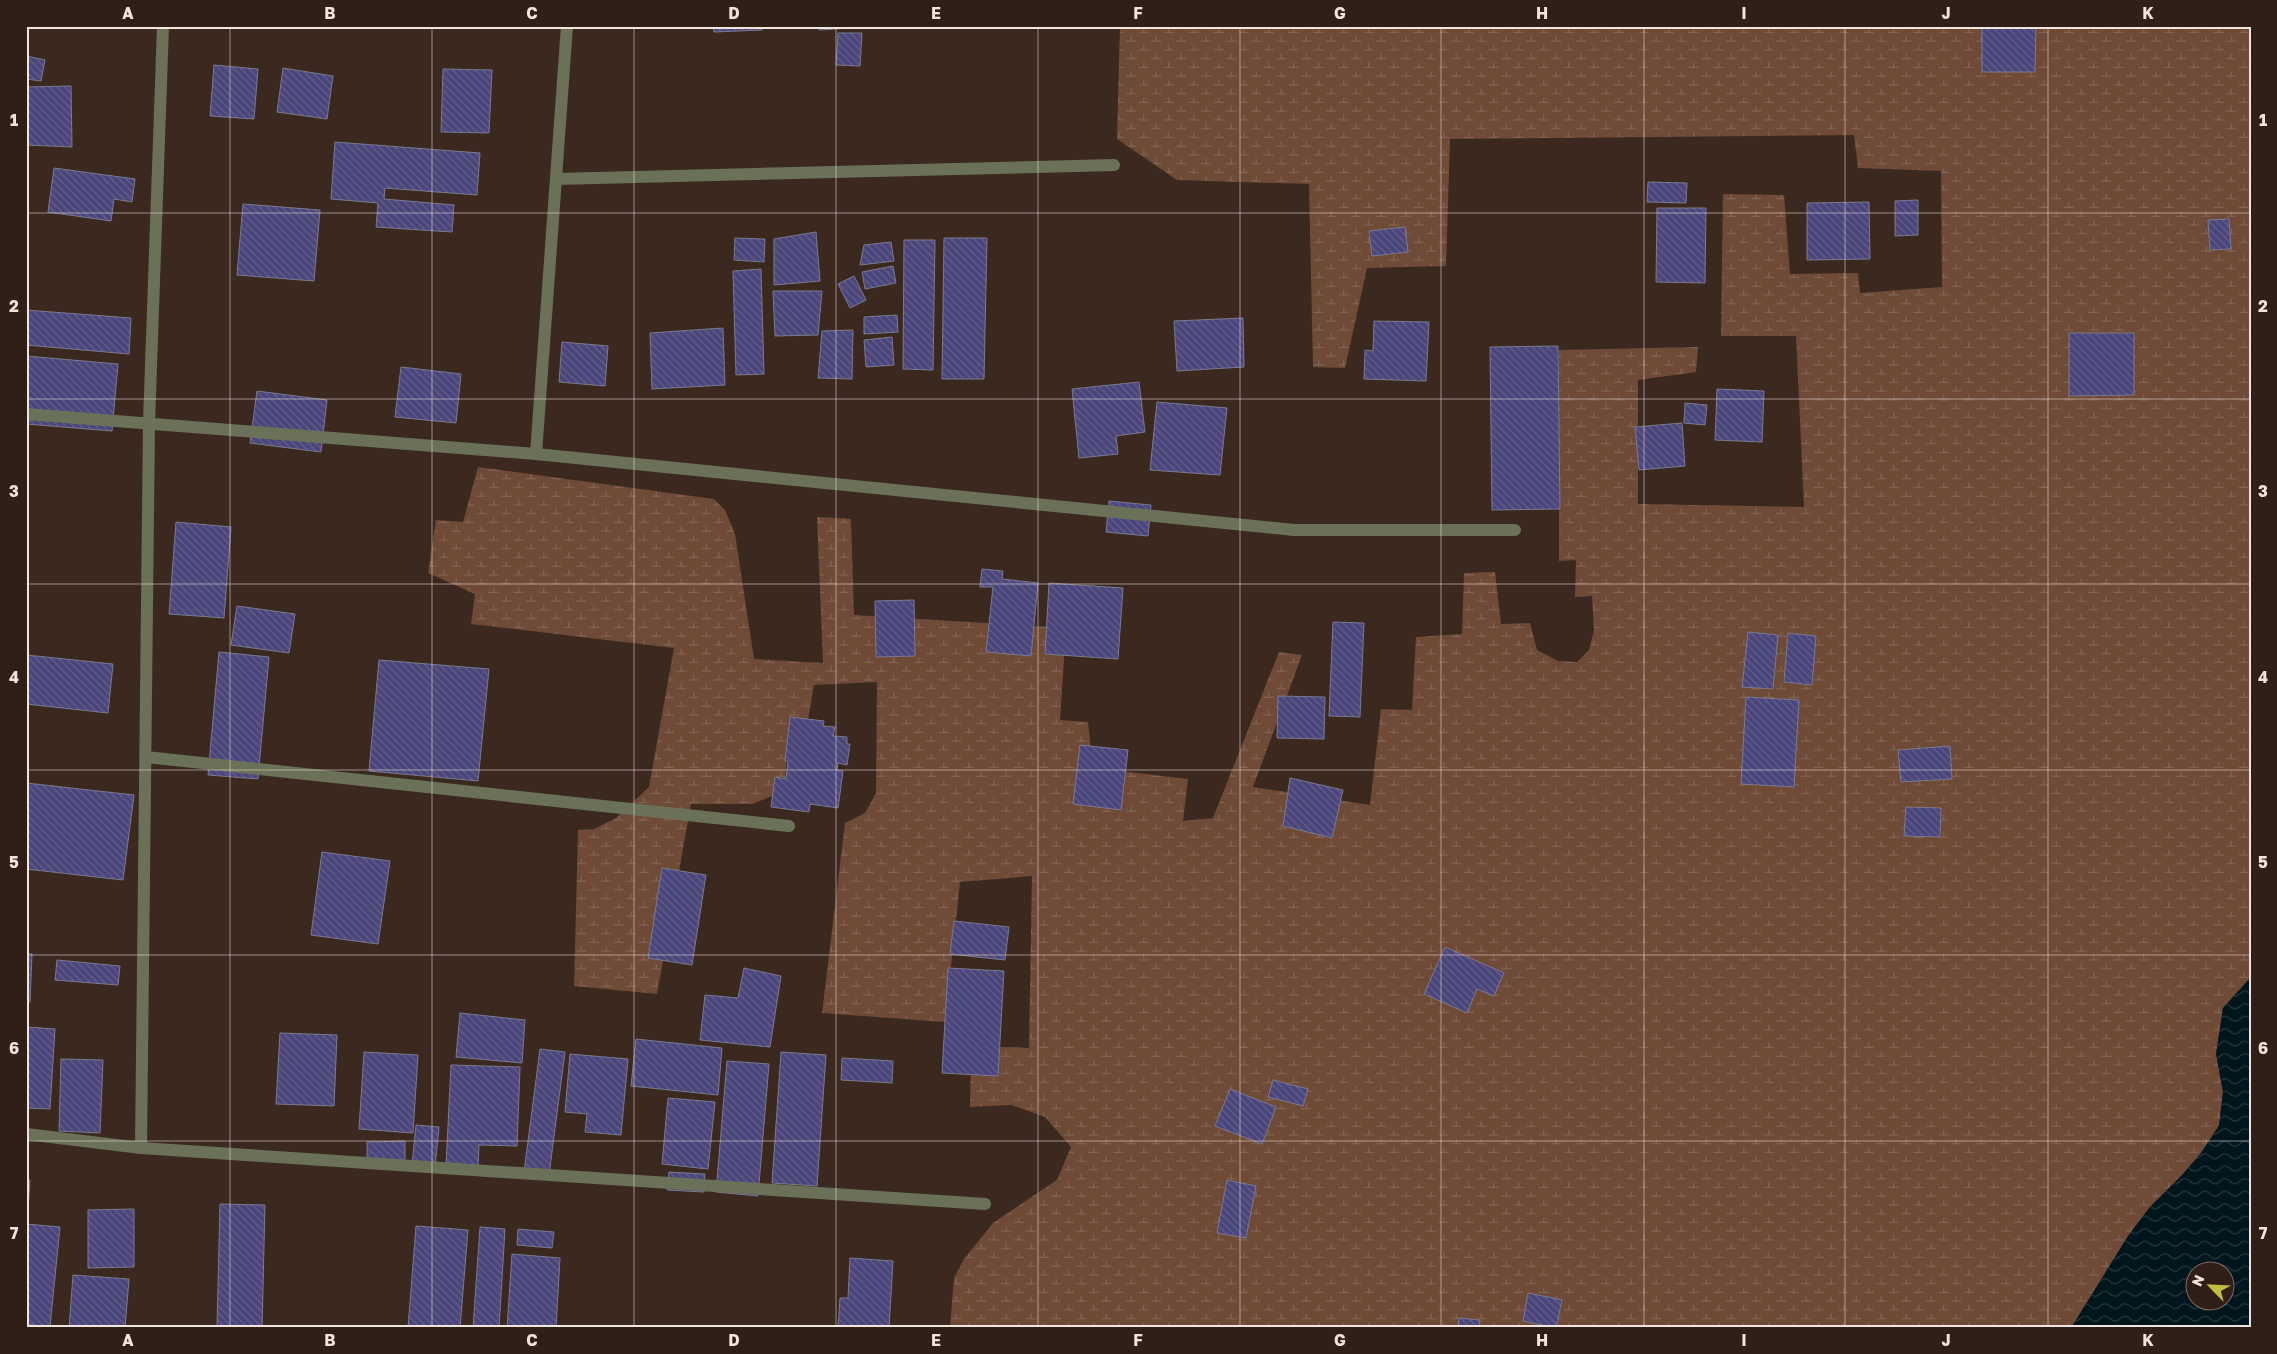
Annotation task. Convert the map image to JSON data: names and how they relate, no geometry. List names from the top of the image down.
{
  "north": "top left",
  "grid": {
    "columns": [
      "A",
      "B",
      "C",
      "D",
      "E",
      "F",
      "G",
      "H",
      "I",
      "J",
      "K"
    ],
    "rows": [
      "1",
      "2",
      "3",
      "4",
      "5",
      "6",
      "7"
    ]
  }
}
